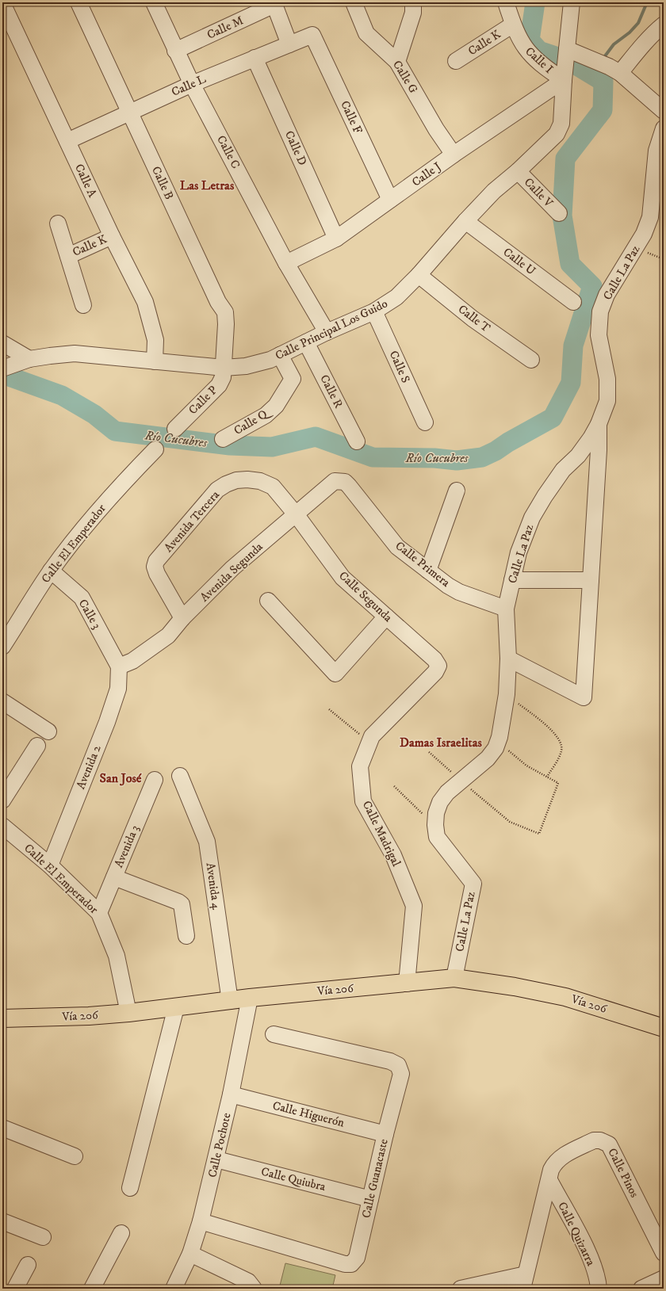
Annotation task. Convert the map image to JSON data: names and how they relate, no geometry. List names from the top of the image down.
{
  "streets": {
    "main road": ["Vía 206"],
    "street": [
      "Calle M",
      "Calle K",
      "Calle I",
      "Calle G",
      "Calle L",
      "Calle F",
      "Calle D",
      "Calle C",
      "Calle J",
      "Calle A",
      "Calle B",
      "Calle V",
      "Calle U",
      "Calle La Paz",
      "Calle T",
      "Calle Principal Los Guido",
      "Calle S",
      "Calle R",
      "Calle P",
      "Calle Q",
      "Avenida Tercera",
      "Calle El Emperador",
      "Calle Primera",
      "Avenida Segunda",
      "Calle Segunda",
      "Calle 3",
      "Avenida 2",
      "Calle Madrigal",
      "Avenida 3",
      "Avenida 4",
      "Calle Higuerón",
      "Calle Pochote",
      "Calle Pinos",
      "Calle Guanacaste",
      "Calle Quiubra",
      "Calle Quizarra"
    ]
  },
  "crossings": [
    ["Calle M", "Calle C"],
    ["Calle K", "Calle I"],
    ["Calle K", "Calle A"],
    ["Calle I", "Calle J"],
    ["Calle I", "Calle Principal Los Guido"],
    ["Calle G", "Calle J"],
    ["Calle L", "Calle F"],
    ["Calle L", "Calle D"],
    ["Calle L", "Calle C"],
    ["Calle L", "Calle A"],
    ["Calle L", "Calle B"],
    ["Calle F", "Calle J"],
    ["Calle D", "Calle J"],
    ["Calle C", "Calle J"],
    ["Calle C", "Calle Principal Los Guido"],
    ["Calle J", "Calle Principal Los Guido"],
    ["Calle A", "Calle Principal Los Guido"],
    ["Calle B", "Calle Principal Los Guido"],
    ["Calle B", "Calle P"],
    ["Calle V", "Calle Principal Los Guido"],
    ["Calle U", "Calle Principal Los Guido"],
    ["Calle La Paz", "Calle Primera"],
    ["Calle La Paz", "Vía 206"],
    ["Calle T", "Calle Principal Los Guido"],
    ["Calle Principal Los Guido", "Calle S"],
    ["Calle Principal Los Guido", "Calle R"],
    ["Calle Principal Los Guido", "Calle P"],
    ["Calle Principal Los Guido", "Calle Q"],
    ["Avenida Tercera", "Avenida Segunda"],
    ["Avenida Tercera", "Calle Segunda"],
    ["Calle El Emperador", "Calle 3"],
    ["Calle El Emperador", "Avenida 2"],
    ["Calle El Emperador", "Avenida 3"],
    ["Calle El Emperador", "Vía 206"],
    ["Calle Primera", "Avenida Segunda"],
    ["Avenida Segunda", "Calle Segunda"],
    ["Avenida Segunda", "Calle 3"],
    ["Avenida Segunda", "Avenida 2"],
    ["Calle Segunda", "Calle Madrigal"],
    ["Calle 3", "Avenida 2"],
    ["Calle Madrigal", "Vía 206"],
    ["Avenida 4", "Vía 206"],
    ["Vía 206", "Calle Pochote"],
    ["Calle Higuerón", "Calle Pochote"],
    ["Calle Higuerón", "Calle Guanacaste"],
    ["Calle Pochote", "Calle Guanacaste"],
    ["Calle Pochote", "Calle Quiubra"],
    ["Calle Pinos", "Calle Quizarra"],
    ["Calle Guanacaste", "Calle Quiubra"]
  ],
  "districts": ["Las Letras", "Damas Israelitas", "San José"],
  "water": ["Río Cucubres"]
}
